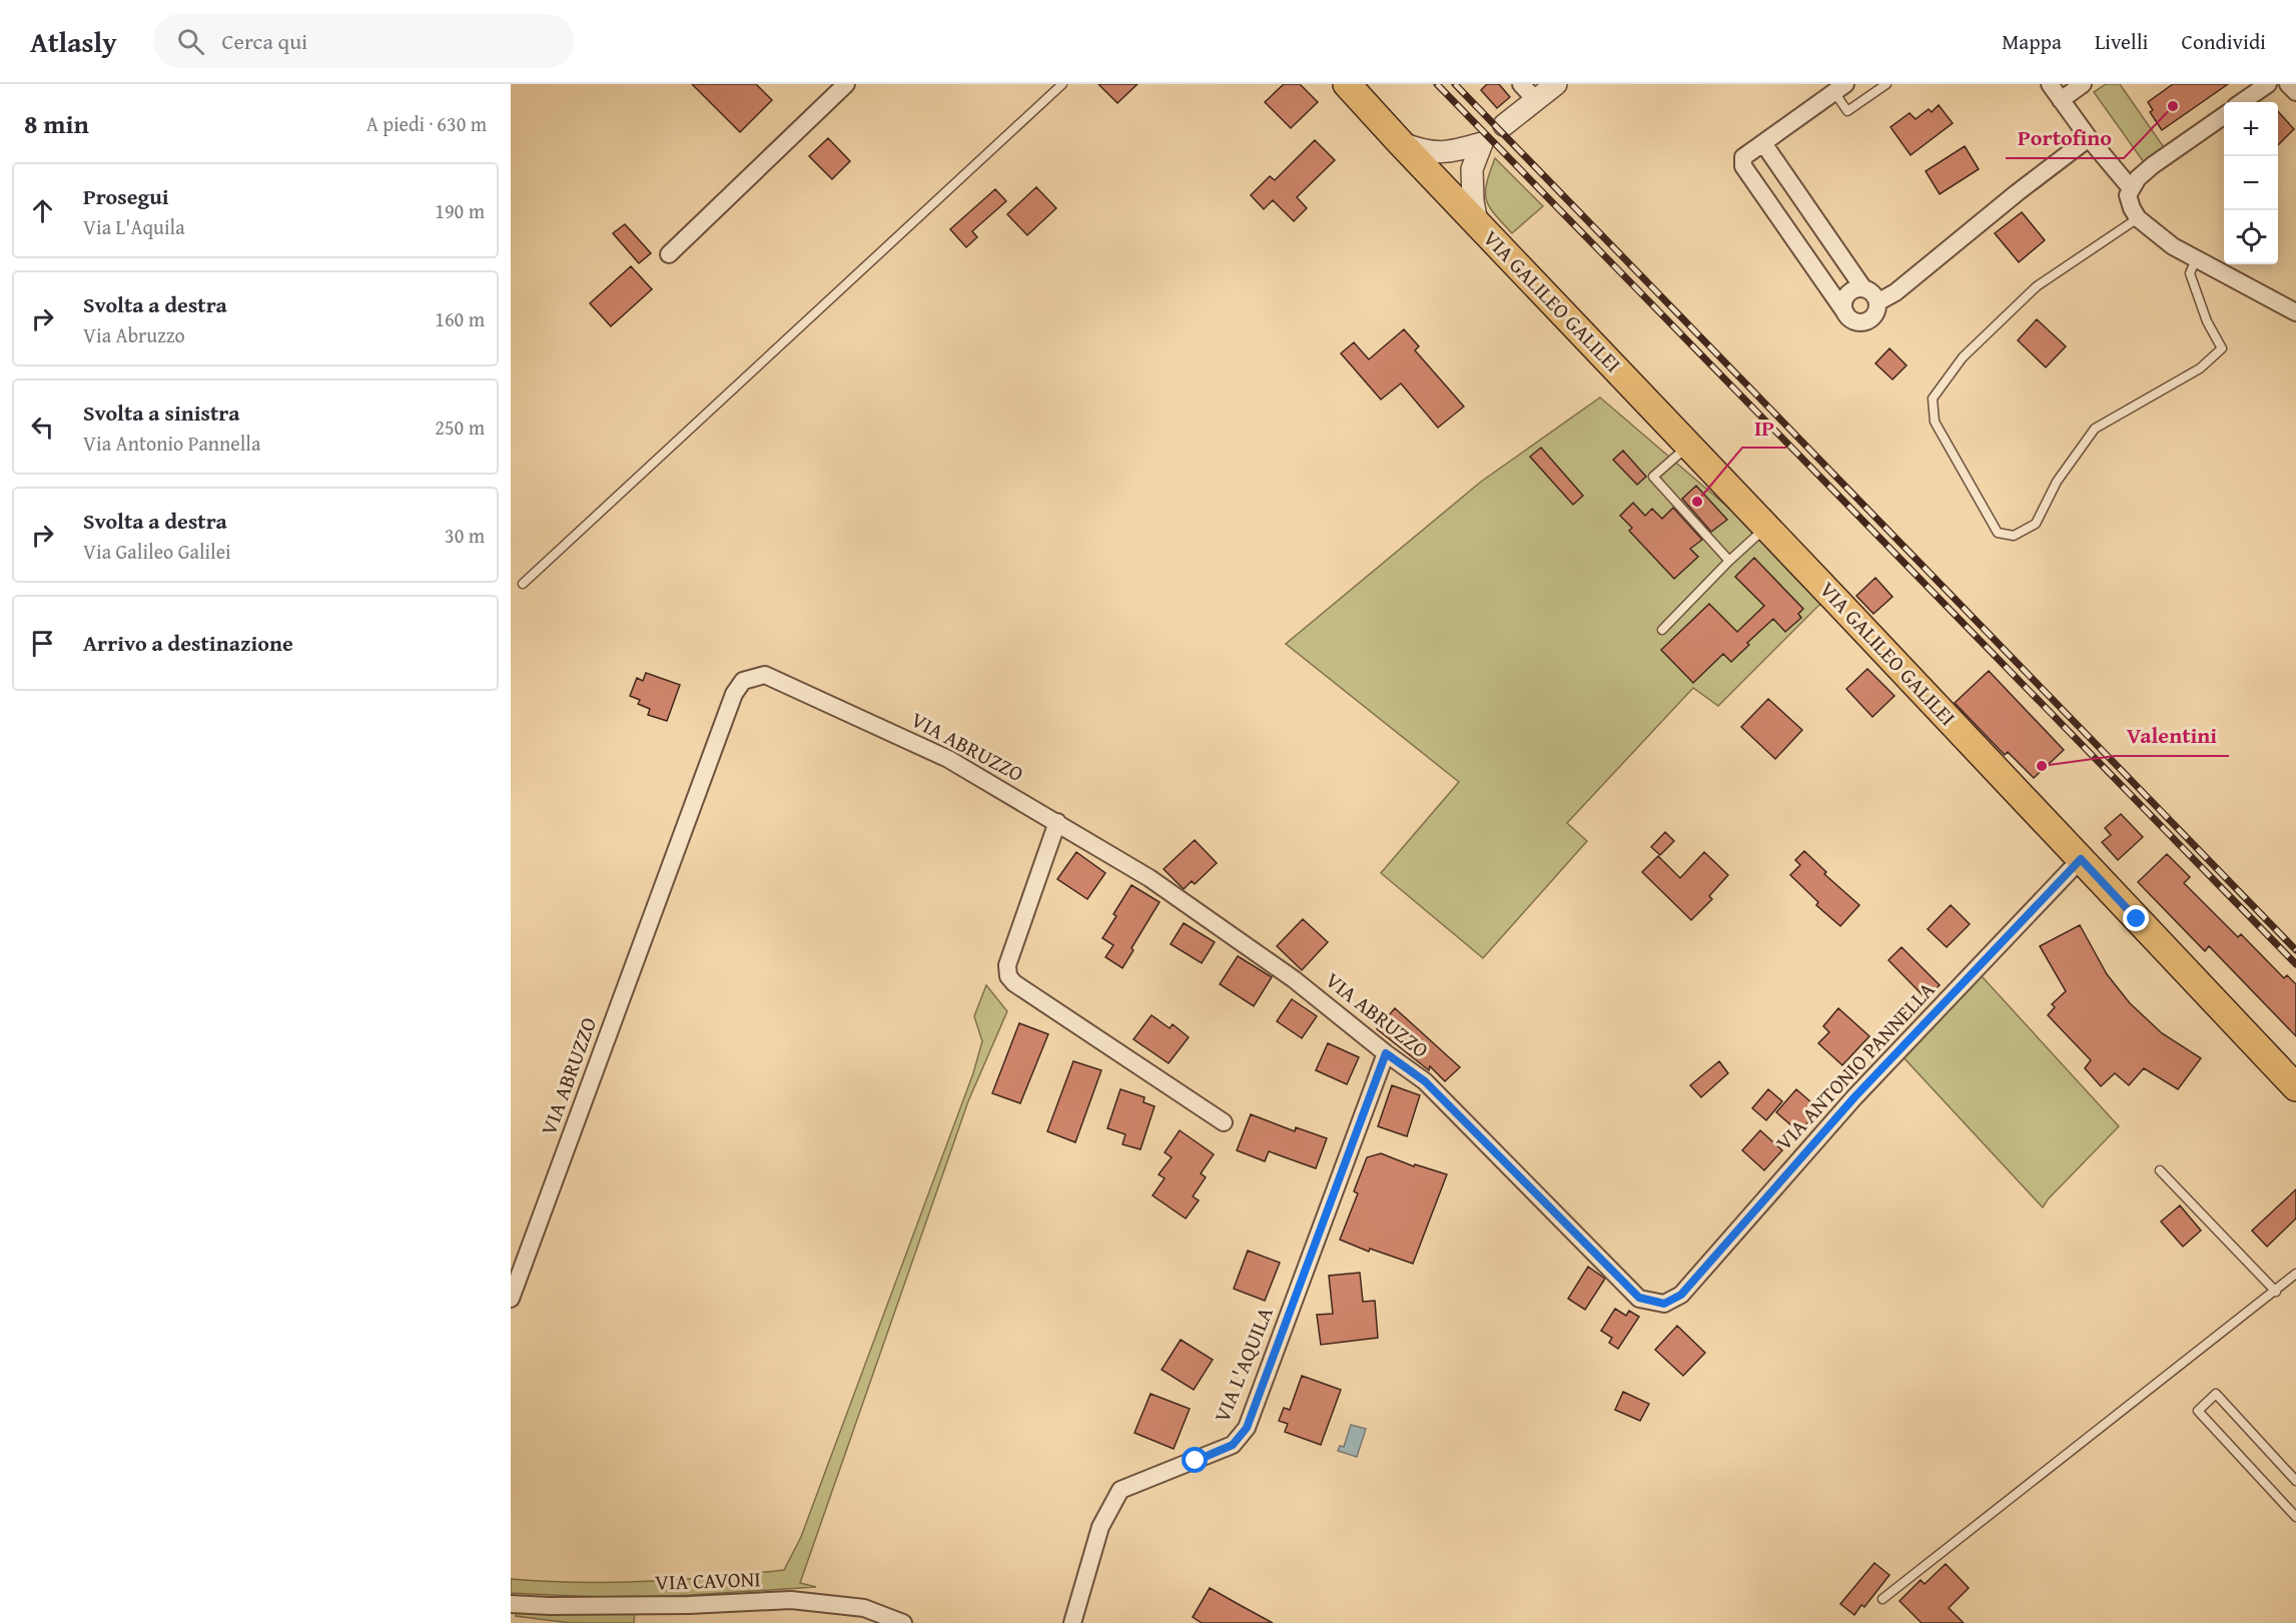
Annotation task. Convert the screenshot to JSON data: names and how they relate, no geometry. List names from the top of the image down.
{
  "streets": {
    "main road": ["VIA GALILEO GALILEI"],
    "street": [
      "VIA ABRUZZO",
      "VIA ANTONIO PANNELLA",
      "VIA L'AQUILA",
      "VIA CAVONI"
    ]
  },
  "crossings": [
    ["VIA GALILEO GALILEI", "VIA ANTONIO PANNELLA"],
    ["VIA ABRUZZO", "VIA ANTONIO PANNELLA"],
    ["VIA ABRUZZO", "VIA L'AQUILA"]
  ],
  "places": ["Portofino", "IP", "Valentini"],
  "page": {
    "header": "Atlasly",
    "search": "Cerca qui",
    "nav": ["Mappa", "Livelli", "Condividi"],
    "heading": ["8 min", "A piedi · 630 m"],
    "map_buttons": ["+", "−"],
    "list": [
      ["Prosegui", "Via L'Aquila", "190 m"],
      ["Svolta a destra", "Via Abruzzo", "160 m"],
      ["Svolta a sinistra", "Via Antonio Pannella", "250 m"],
      ["Svolta a destra", "Via Galileo Galilei", "30 m"],
      "Arrivo a destinazione"
    ]
  }
}
